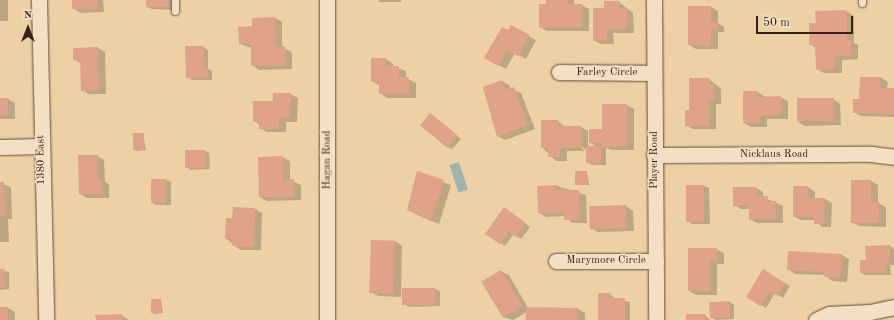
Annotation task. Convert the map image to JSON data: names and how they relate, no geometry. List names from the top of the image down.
{
  "streets": {
    "street": [
      "Farley Circle",
      "Nicklaus Road",
      "1380 East",
      "Hagan Road",
      "Player Road",
      "Marymore Circle"
    ]
  },
  "crossings": [
    ["Farley Circle", "Player Road"],
    ["Nicklaus Road", "Player Road"],
    ["Player Road", "Marymore Circle"]
  ],
  "scale_bar": "50 m",
  "north": "top"
}
